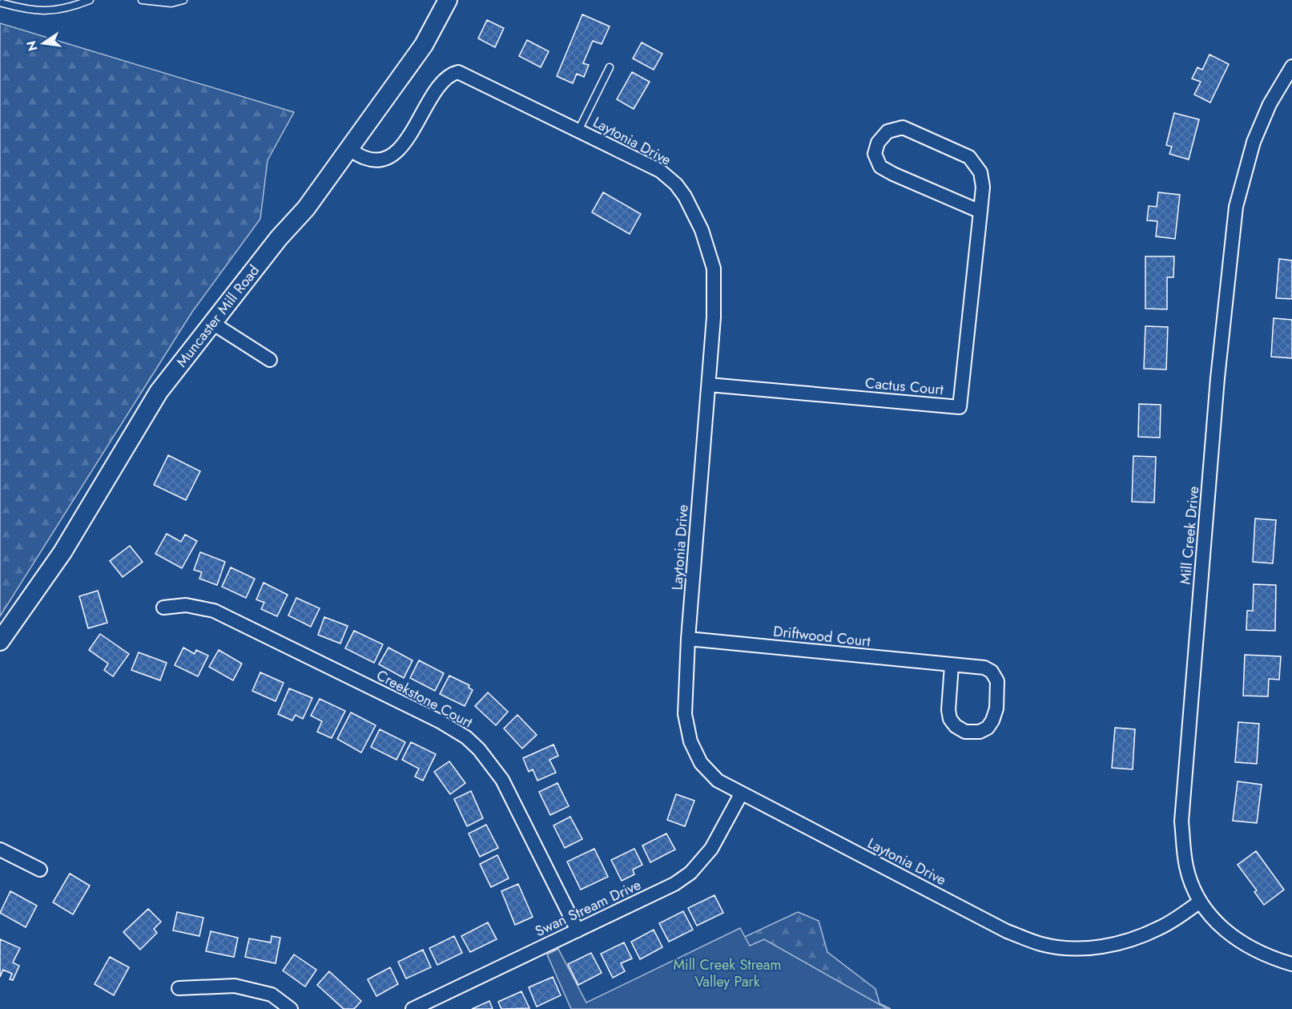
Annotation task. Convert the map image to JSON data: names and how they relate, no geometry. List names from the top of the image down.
{
  "streets": {
    "main road": ["Muncaster Mill Road"],
    "street": [
      "Laytonia Drive",
      "Cactus Court",
      "Mill Creek Drive",
      "Driftwood Court",
      "Creekstone Court",
      "Swan Stream Drive"
    ]
  },
  "crossings": [
    ["Laytonia Drive", "Muncaster Mill Road"],
    ["Laytonia Drive", "Cactus Court"],
    ["Laytonia Drive", "Mill Creek Drive"],
    ["Laytonia Drive", "Driftwood Court"],
    ["Laytonia Drive", "Swan Stream Drive"],
    ["Creekstone Court", "Swan Stream Drive"]
  ],
  "parks": ["Mill Creek Stream Valley Park"],
  "north": "left"
}
